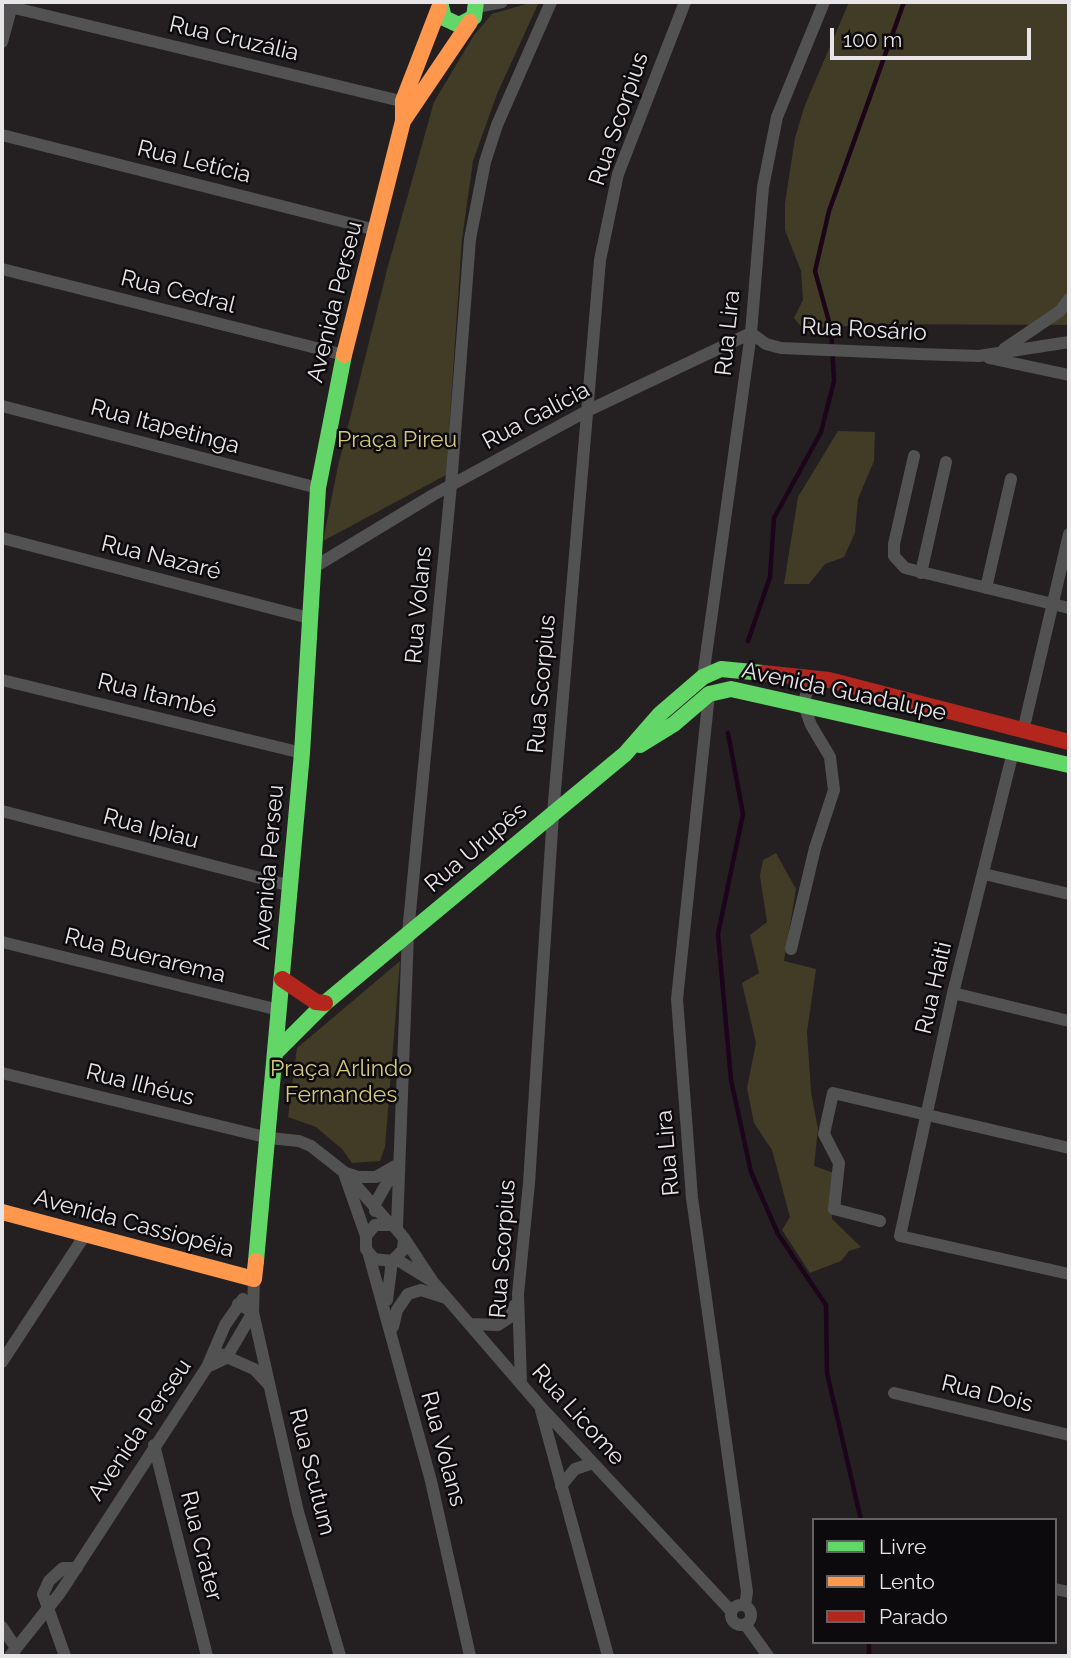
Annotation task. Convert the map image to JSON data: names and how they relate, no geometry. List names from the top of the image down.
{
  "streets": {
    "street": [
      "Rua Cruzália",
      "Rua Scorpius",
      "Rua Letícia",
      "Rua Cedral",
      "Avenida Perseu",
      "Rua Rosário",
      "Rua Lira",
      "Rua Galícia",
      "Rua Itapetinga",
      "Rua Nazaré",
      "Rua Volans",
      "Avenida Guadalupe",
      "Rua Itambé",
      "Rua Ipiau",
      "Rua Urupês",
      "Rua Buerarema",
      "Rua Haiti",
      "Rua Ilhéus",
      "Avenida Cassiopéia",
      "Rua Dois",
      "Rua Licome",
      "Rua Scutum",
      "Rua Crater"
    ]
  },
  "crossings": [
    ["Rua Cruzália", "Avenida Perseu"],
    ["Rua Scorpius", "Rua Galícia"],
    ["Rua Scorpius", "Rua Urupês"],
    ["Rua Scorpius", "Rua Licome"],
    ["Rua Letícia", "Avenida Perseu"],
    ["Rua Cedral", "Avenida Perseu"],
    ["Avenida Perseu", "Rua Galícia"],
    ["Avenida Perseu", "Rua Itapetinga"],
    ["Avenida Perseu", "Rua Nazaré"],
    ["Avenida Perseu", "Rua Itambé"],
    ["Avenida Perseu", "Rua Ipiau"],
    ["Avenida Perseu", "Rua Urupês"],
    ["Avenida Perseu", "Rua Buerarema"],
    ["Avenida Perseu", "Rua Ilhéus"],
    ["Avenida Perseu", "Avenida Cassiopéia"],
    ["Avenida Perseu", "Rua Scutum"],
    ["Avenida Perseu", "Rua Crater"],
    ["Rua Rosário", "Rua Lira"],
    ["Rua Rosário", "Rua Galícia"],
    ["Rua Lira", "Rua Galícia"],
    ["Rua Lira", "Avenida Guadalupe"],
    ["Rua Lira", "Rua Urupês"],
    ["Rua Lira", "Rua Licome"],
    ["Rua Galícia", "Rua Volans"],
    ["Rua Volans", "Rua Urupês"],
    ["Rua Volans", "Rua Licome"],
    ["Avenida Guadalupe", "Rua Urupês"],
    ["Avenida Guadalupe", "Rua Haiti"]
  ],
  "parks": ["Praça Pireu", "Praça Arlindo Fernandes"],
  "legend": ["Livre", "Lento", "Parado"],
  "scale_bar": "100 m"
}
